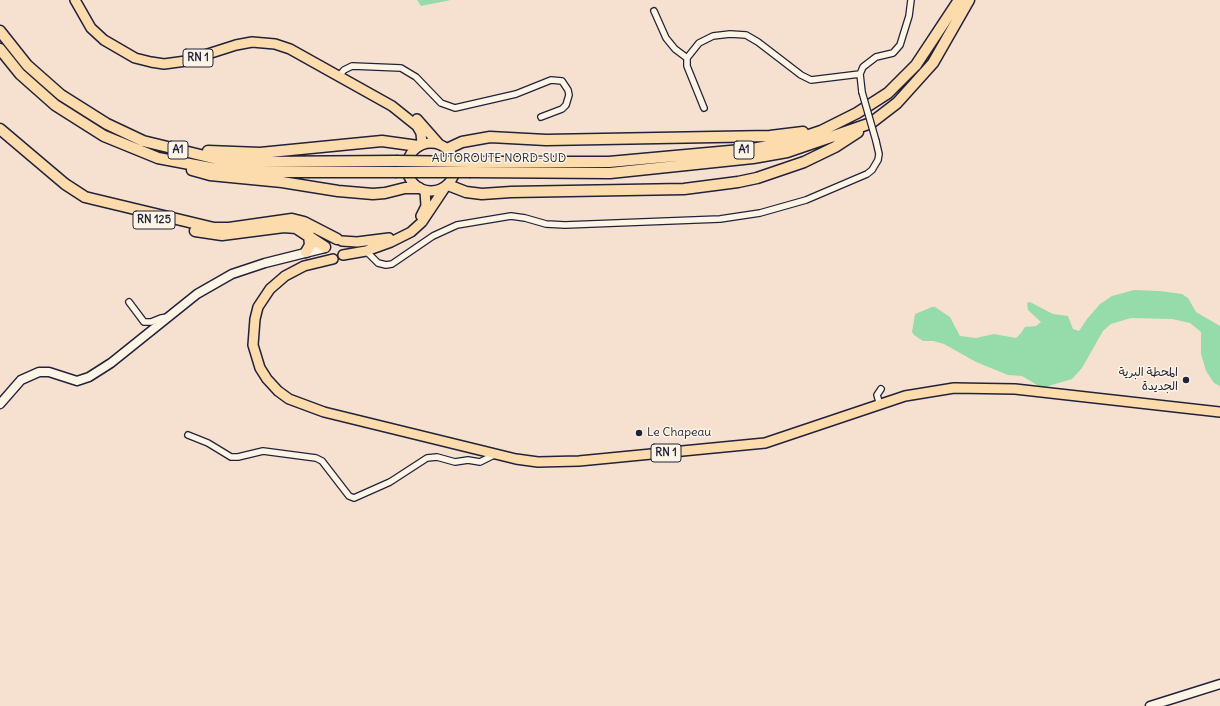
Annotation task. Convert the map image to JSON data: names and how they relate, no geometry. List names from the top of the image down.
{
  "streets": {
    "highway": ["A1", "AUTOROUTE NORD-SUD", "RN 125"],
    "main road": ["RN 1"]
  },
  "crossings": [
    ["RN 1", "RN 125"]
  ],
  "places": ["المحطة البرية الجديدة", "Le Chapeau"]
}
